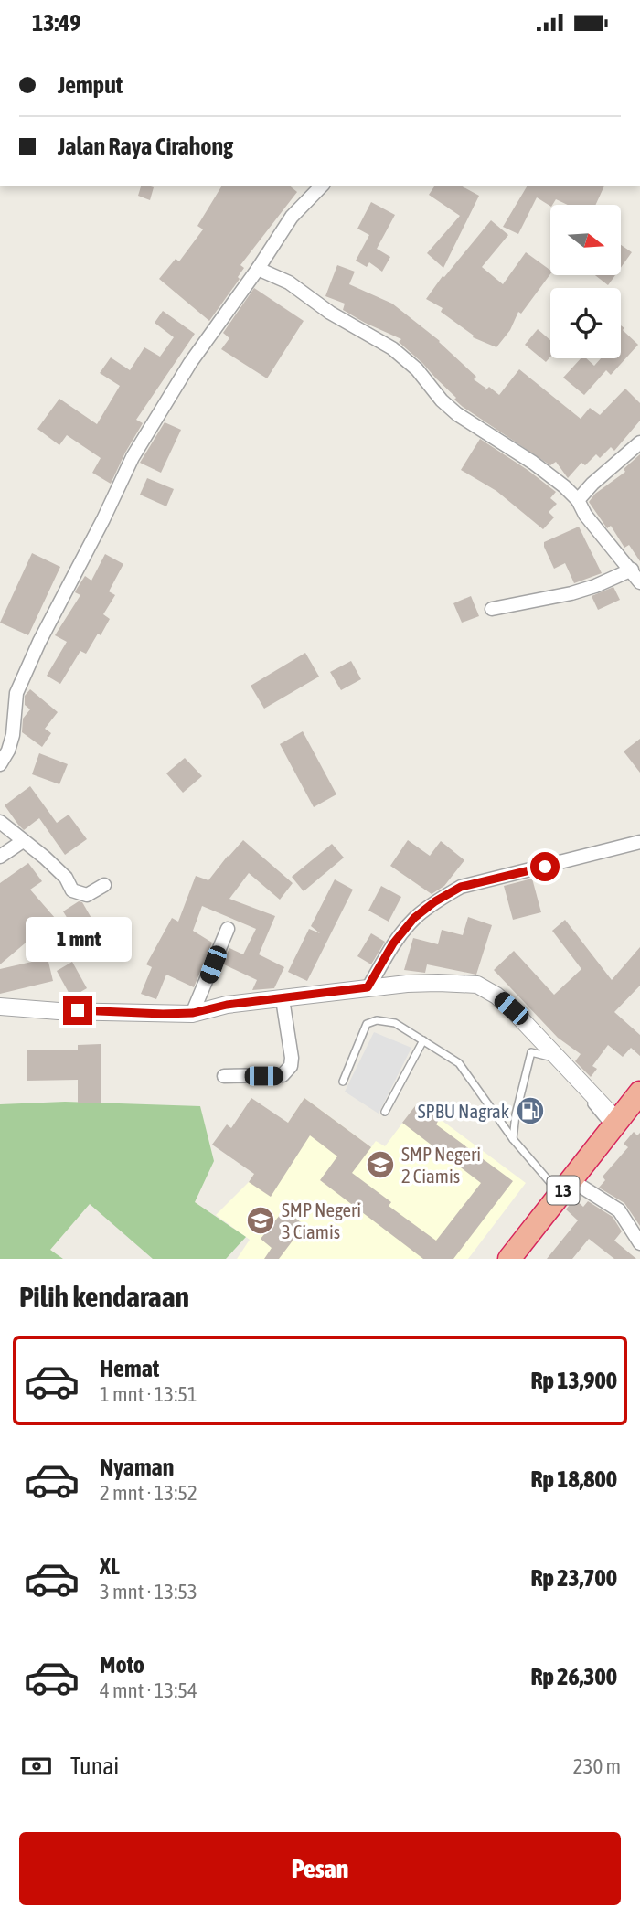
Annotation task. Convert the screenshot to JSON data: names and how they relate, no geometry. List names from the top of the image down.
{
  "streets": {
    "highway": ["13"]
  },
  "places": {
    "fuel station": ["SPBU Nagrak"],
    "school or university": ["SMP Negeri 2 Ciamis", "SMP Negeri 3 Ciamis"]
  },
  "north": "right",
  "page": {
    "status": "13:49",
    "banner": ["Jemput", "Jalan Raya Cirahong"],
    "bubble": "1 mnt",
    "heading": "Pilih kendaraan",
    "list": [
      {
        "name": "Hemat",
        "note": "1 mnt · 13:51",
        "value": "Rp 13,900"
      },
      {
        "name": "Nyaman",
        "note": "2 mnt · 13:52",
        "value": "Rp 18,800"
      },
      {
        "name": "XL",
        "note": "3 mnt · 13:53",
        "value": "Rp 23,700"
      },
      {
        "name": "Moto",
        "note": "4 mnt · 13:54",
        "value": "Rp 26,300"
      }
    ],
    "pay": ["Tunai", "230 m"],
    "buttons": "Pesan"
  }
}
